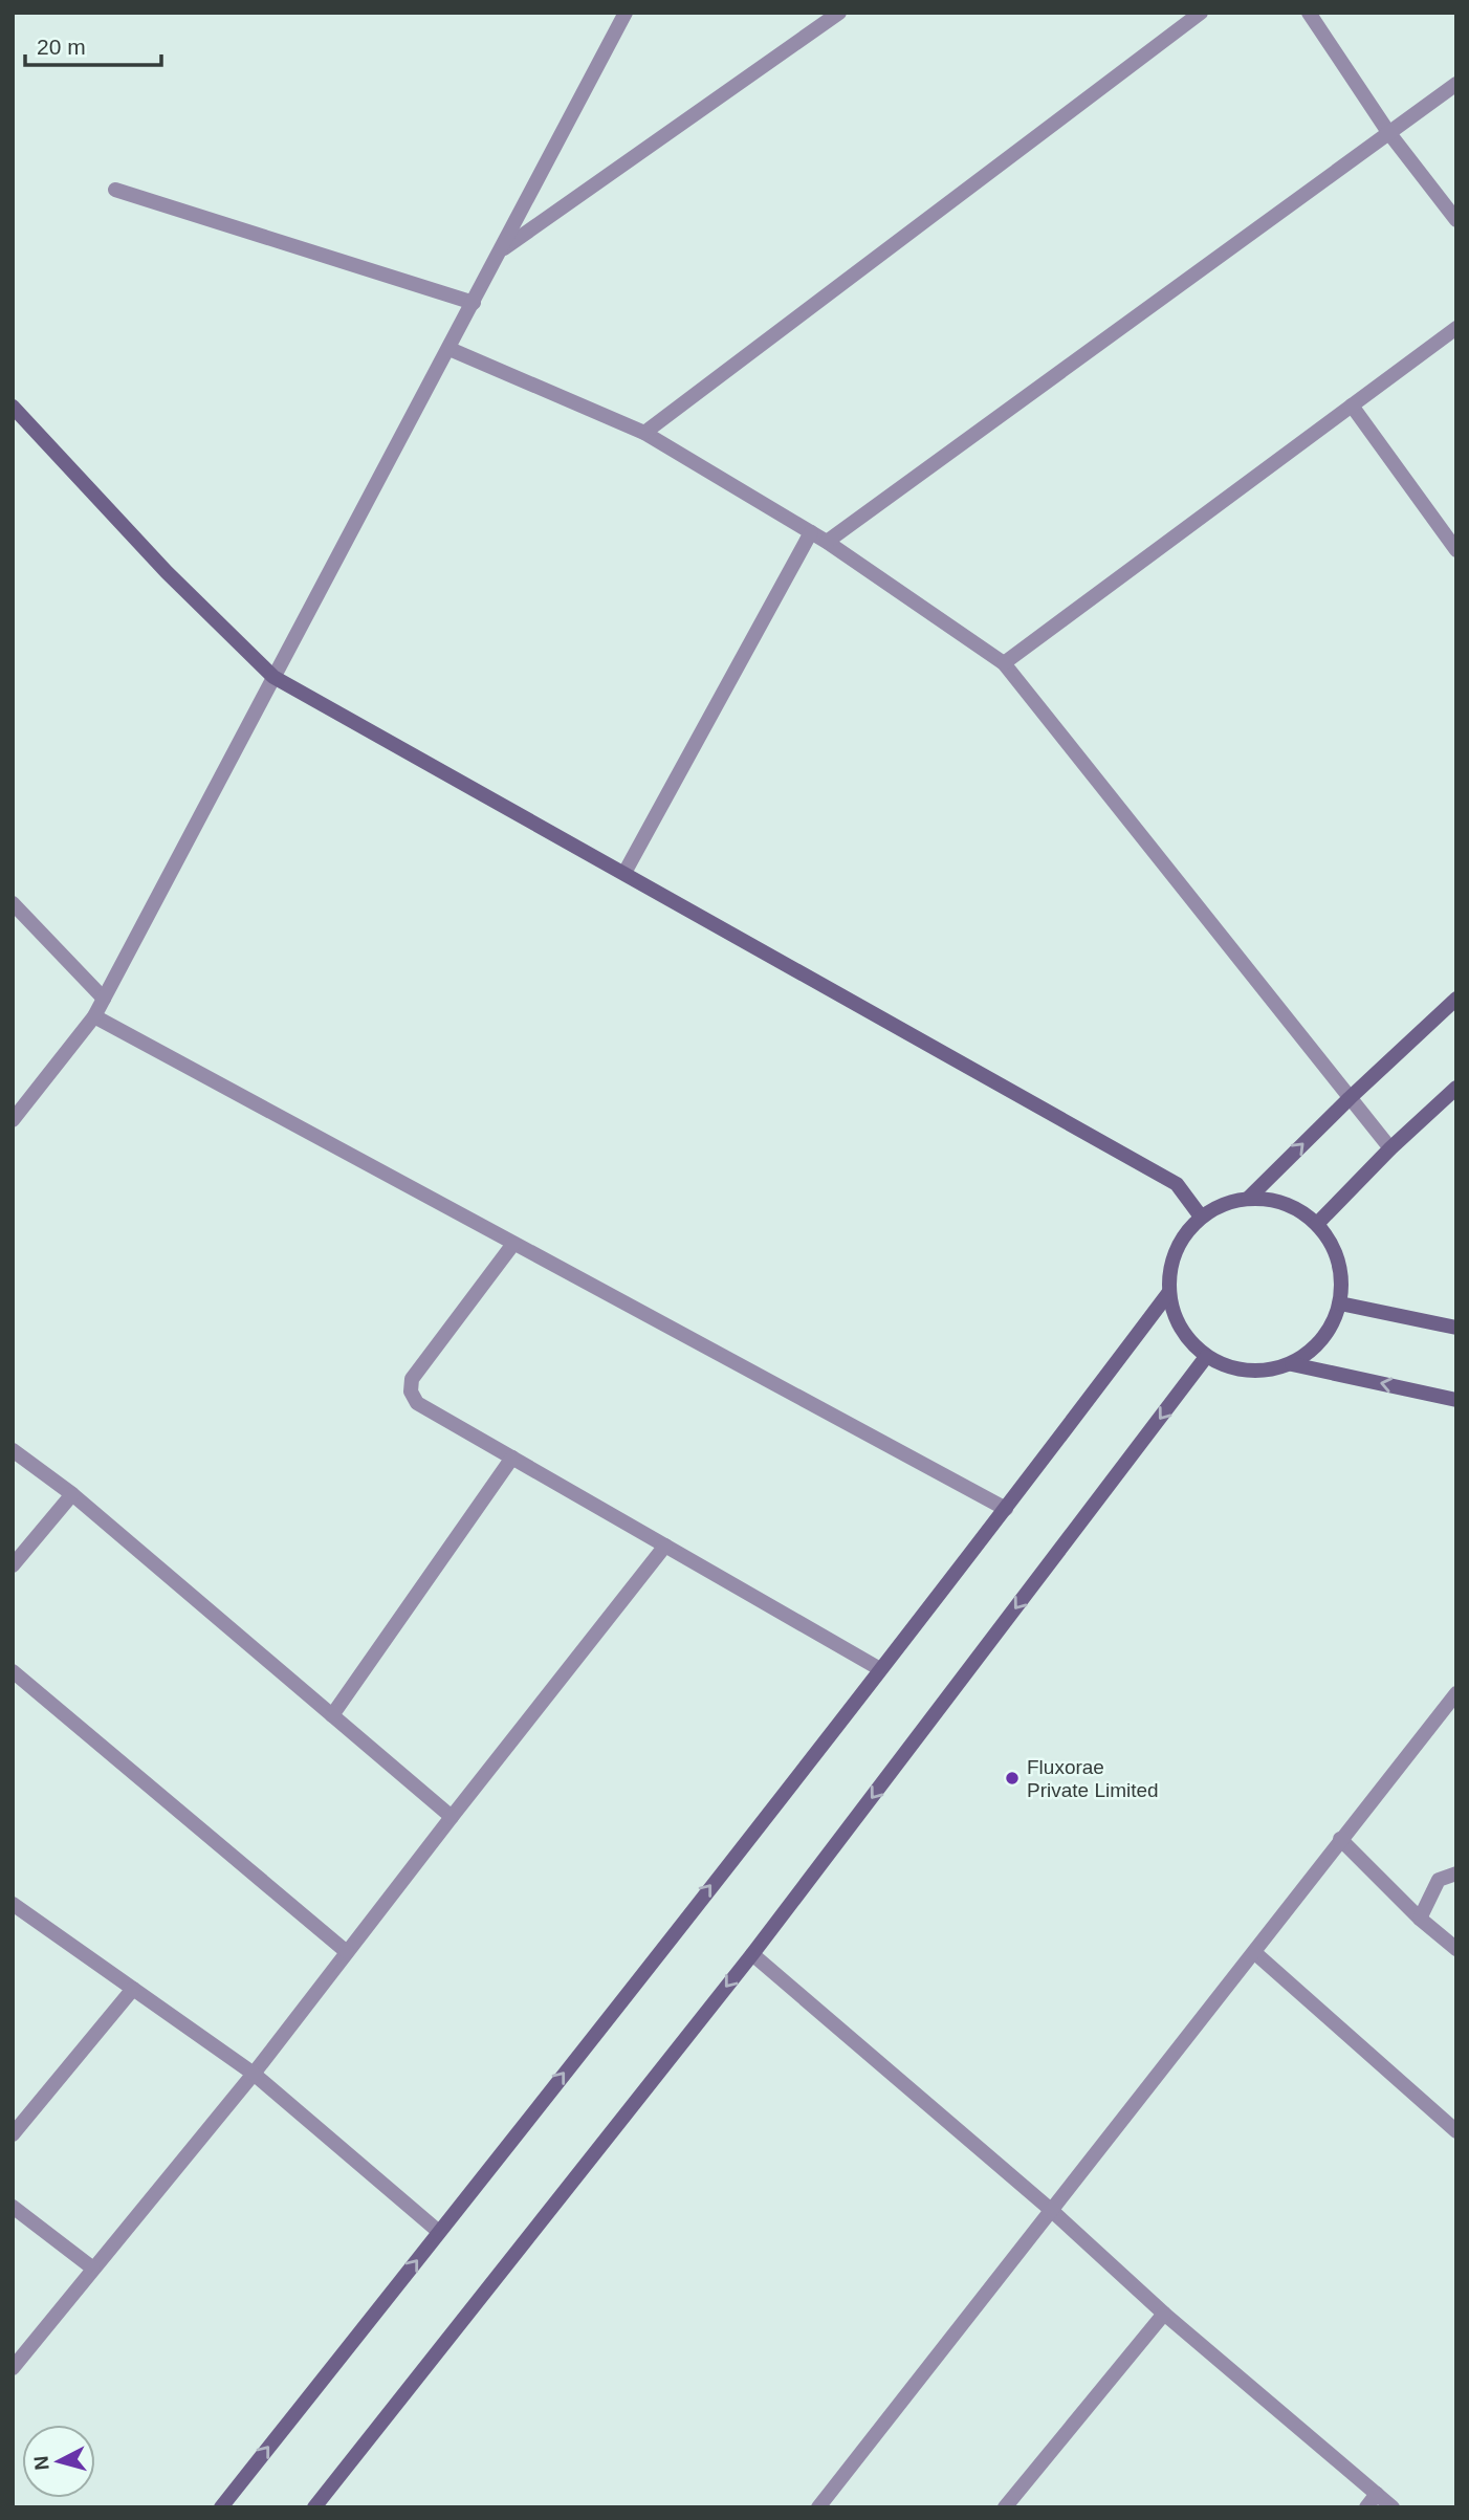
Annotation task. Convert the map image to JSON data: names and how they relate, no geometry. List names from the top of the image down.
{
  "places": ["Fluxorae Private Limited"],
  "scale_bar": "20 m",
  "north": "left"
}
